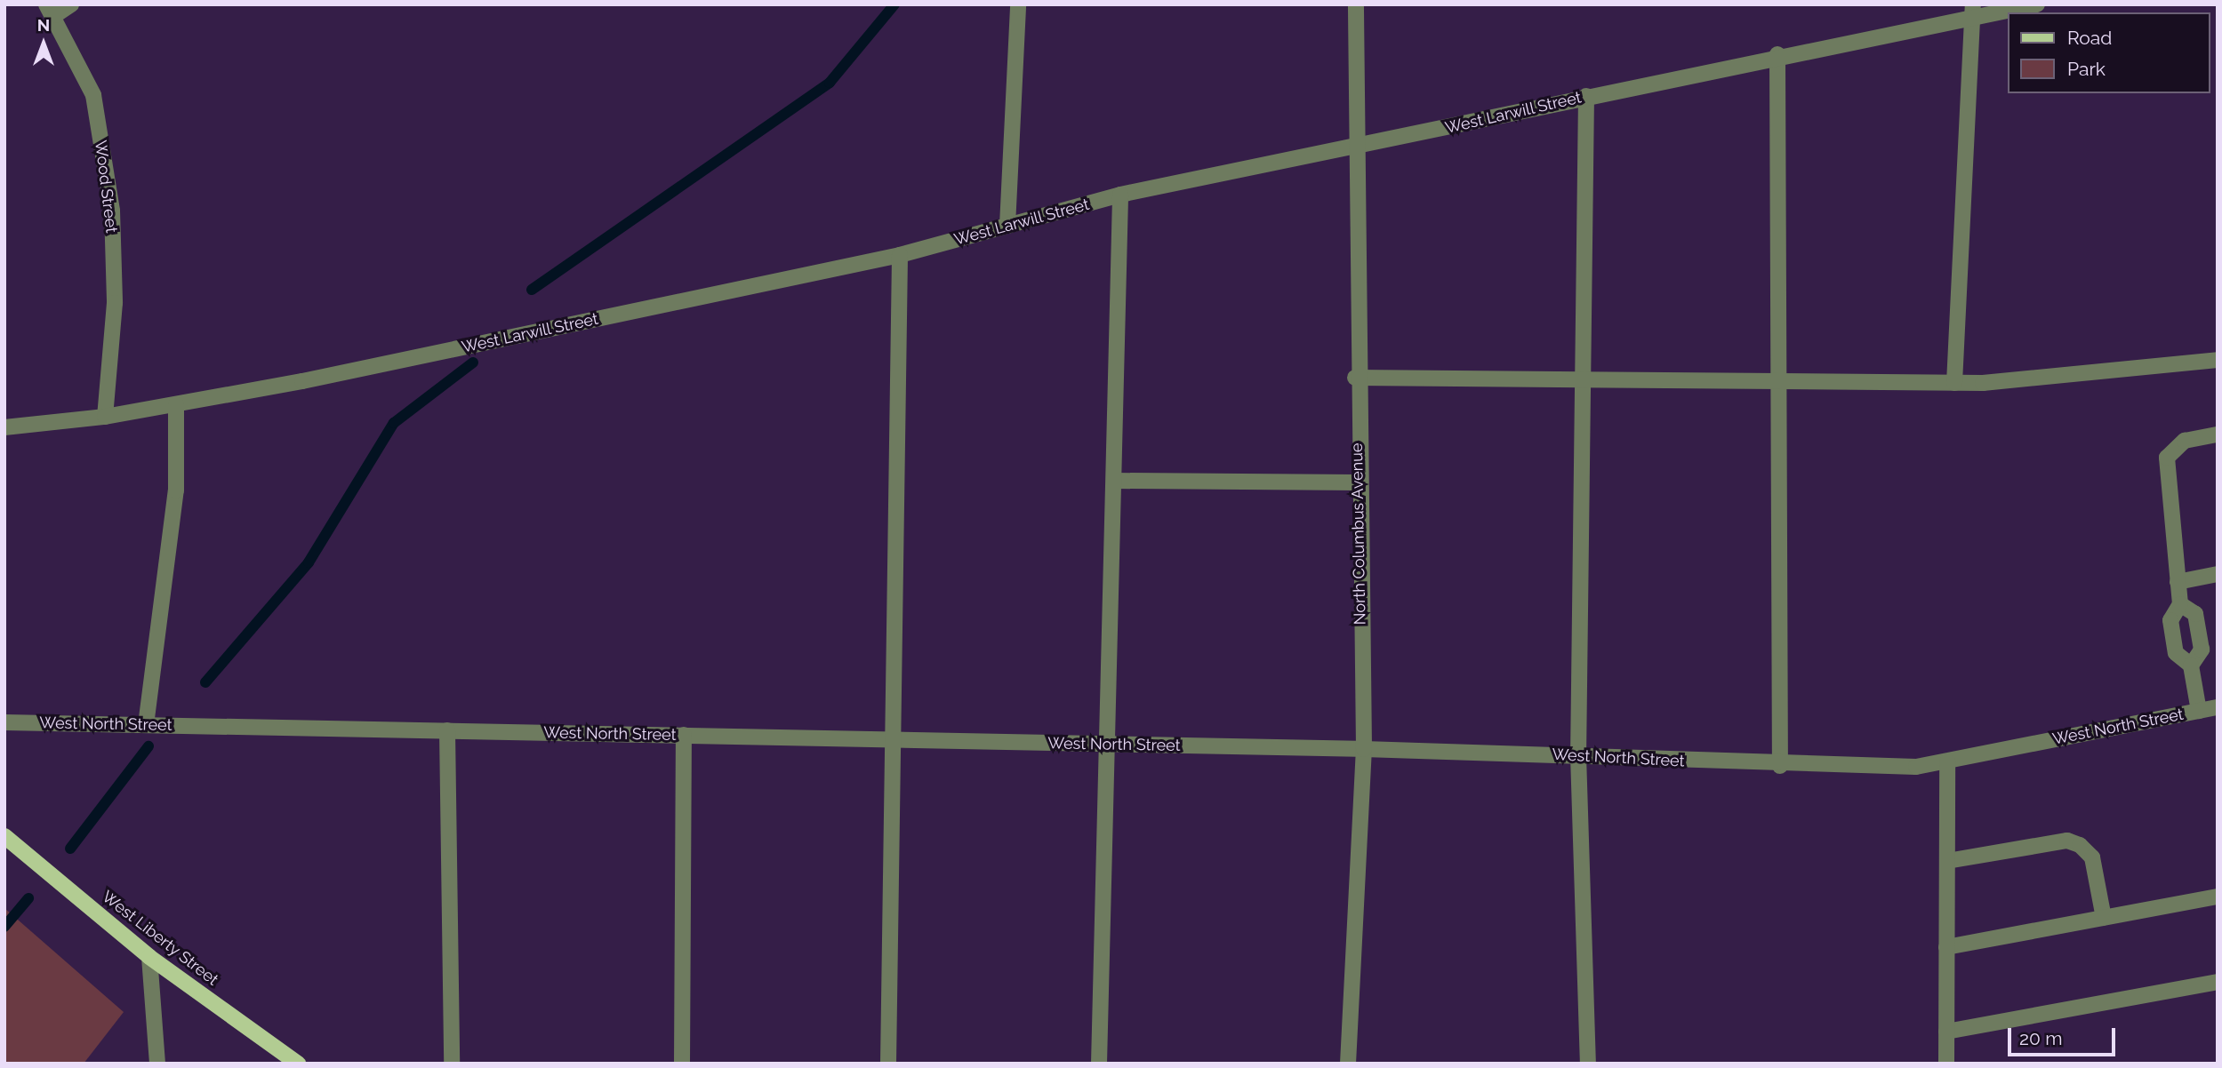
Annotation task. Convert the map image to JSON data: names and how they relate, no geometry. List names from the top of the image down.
{
  "streets": {
    "main road": ["West Liberty Street"],
    "street": [
      "West Larwill Street",
      "Wood Street",
      "North Columbus Avenue",
      "West North Street"
    ]
  },
  "crossings": [
    ["West Larwill Street", "Wood Street"],
    ["West Larwill Street", "North Columbus Avenue"],
    ["North Columbus Avenue", "West North Street"]
  ],
  "legend": ["Road", "Park"],
  "scale_bar": "20 m",
  "north": "top"
}
